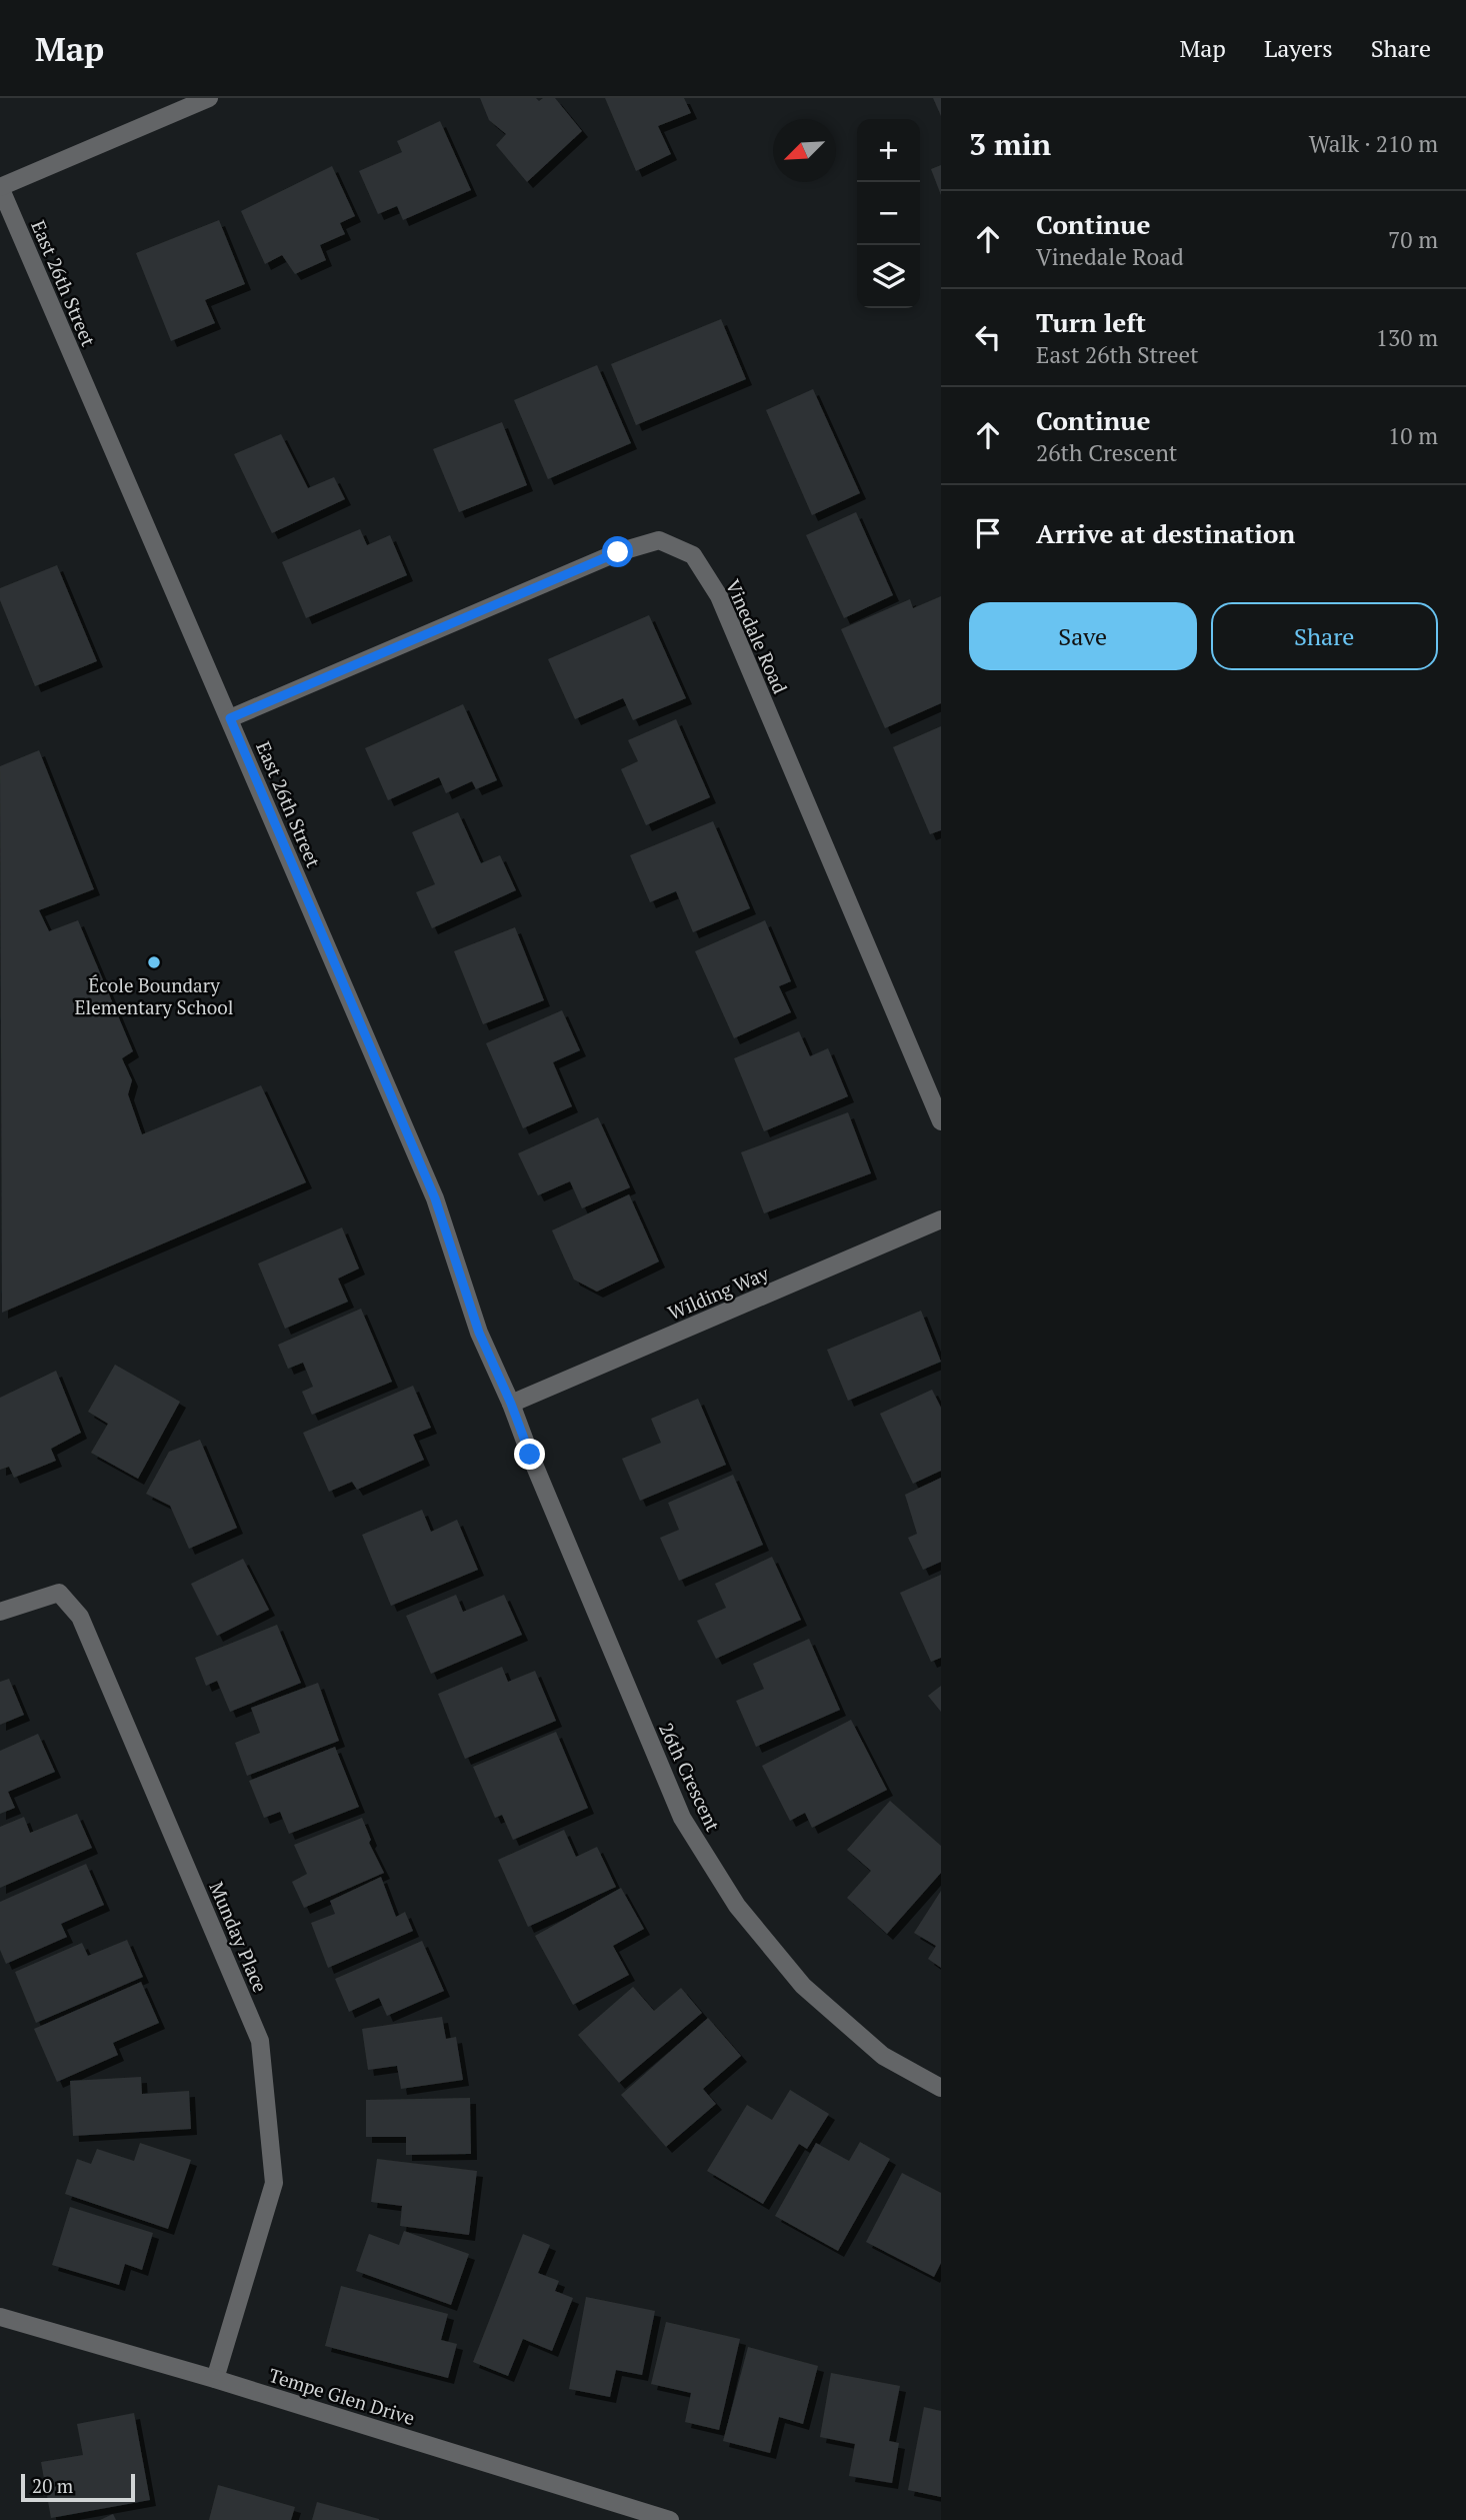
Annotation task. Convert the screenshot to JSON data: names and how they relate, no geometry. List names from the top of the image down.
{
  "streets": {
    "street": [
      "East 26th Street",
      "Vinedale Road",
      "Wilding Way",
      "26th Crescent",
      "Munday Place",
      "Tempe Glen Drive"
    ]
  },
  "crossings": [
    ["East 26th Street", "Vinedale Road"],
    ["East 26th Street", "Wilding Way"],
    ["East 26th Street", "26th Crescent"],
    ["Wilding Way", "26th Crescent"],
    ["Munday Place", "Tempe Glen Drive"]
  ],
  "places": ["École Boundary Elementary School"],
  "scale_bar": "20 m",
  "north": "bottom left",
  "page": {
    "header": "Map",
    "nav": ["Map", "Layers", "Share"],
    "heading": ["3 min", "Walk · 210 m"],
    "map_buttons": ["+", "−"],
    "list": [
      ["Continue", "Vinedale Road", "70 m"],
      ["Turn left", "East 26th Street", "130 m"],
      ["Continue", "26th Crescent", "10 m"],
      "Arrive at destination"
    ],
    "buttons": ["Save", "Share"],
    "scale": "20 m"
  }
}
